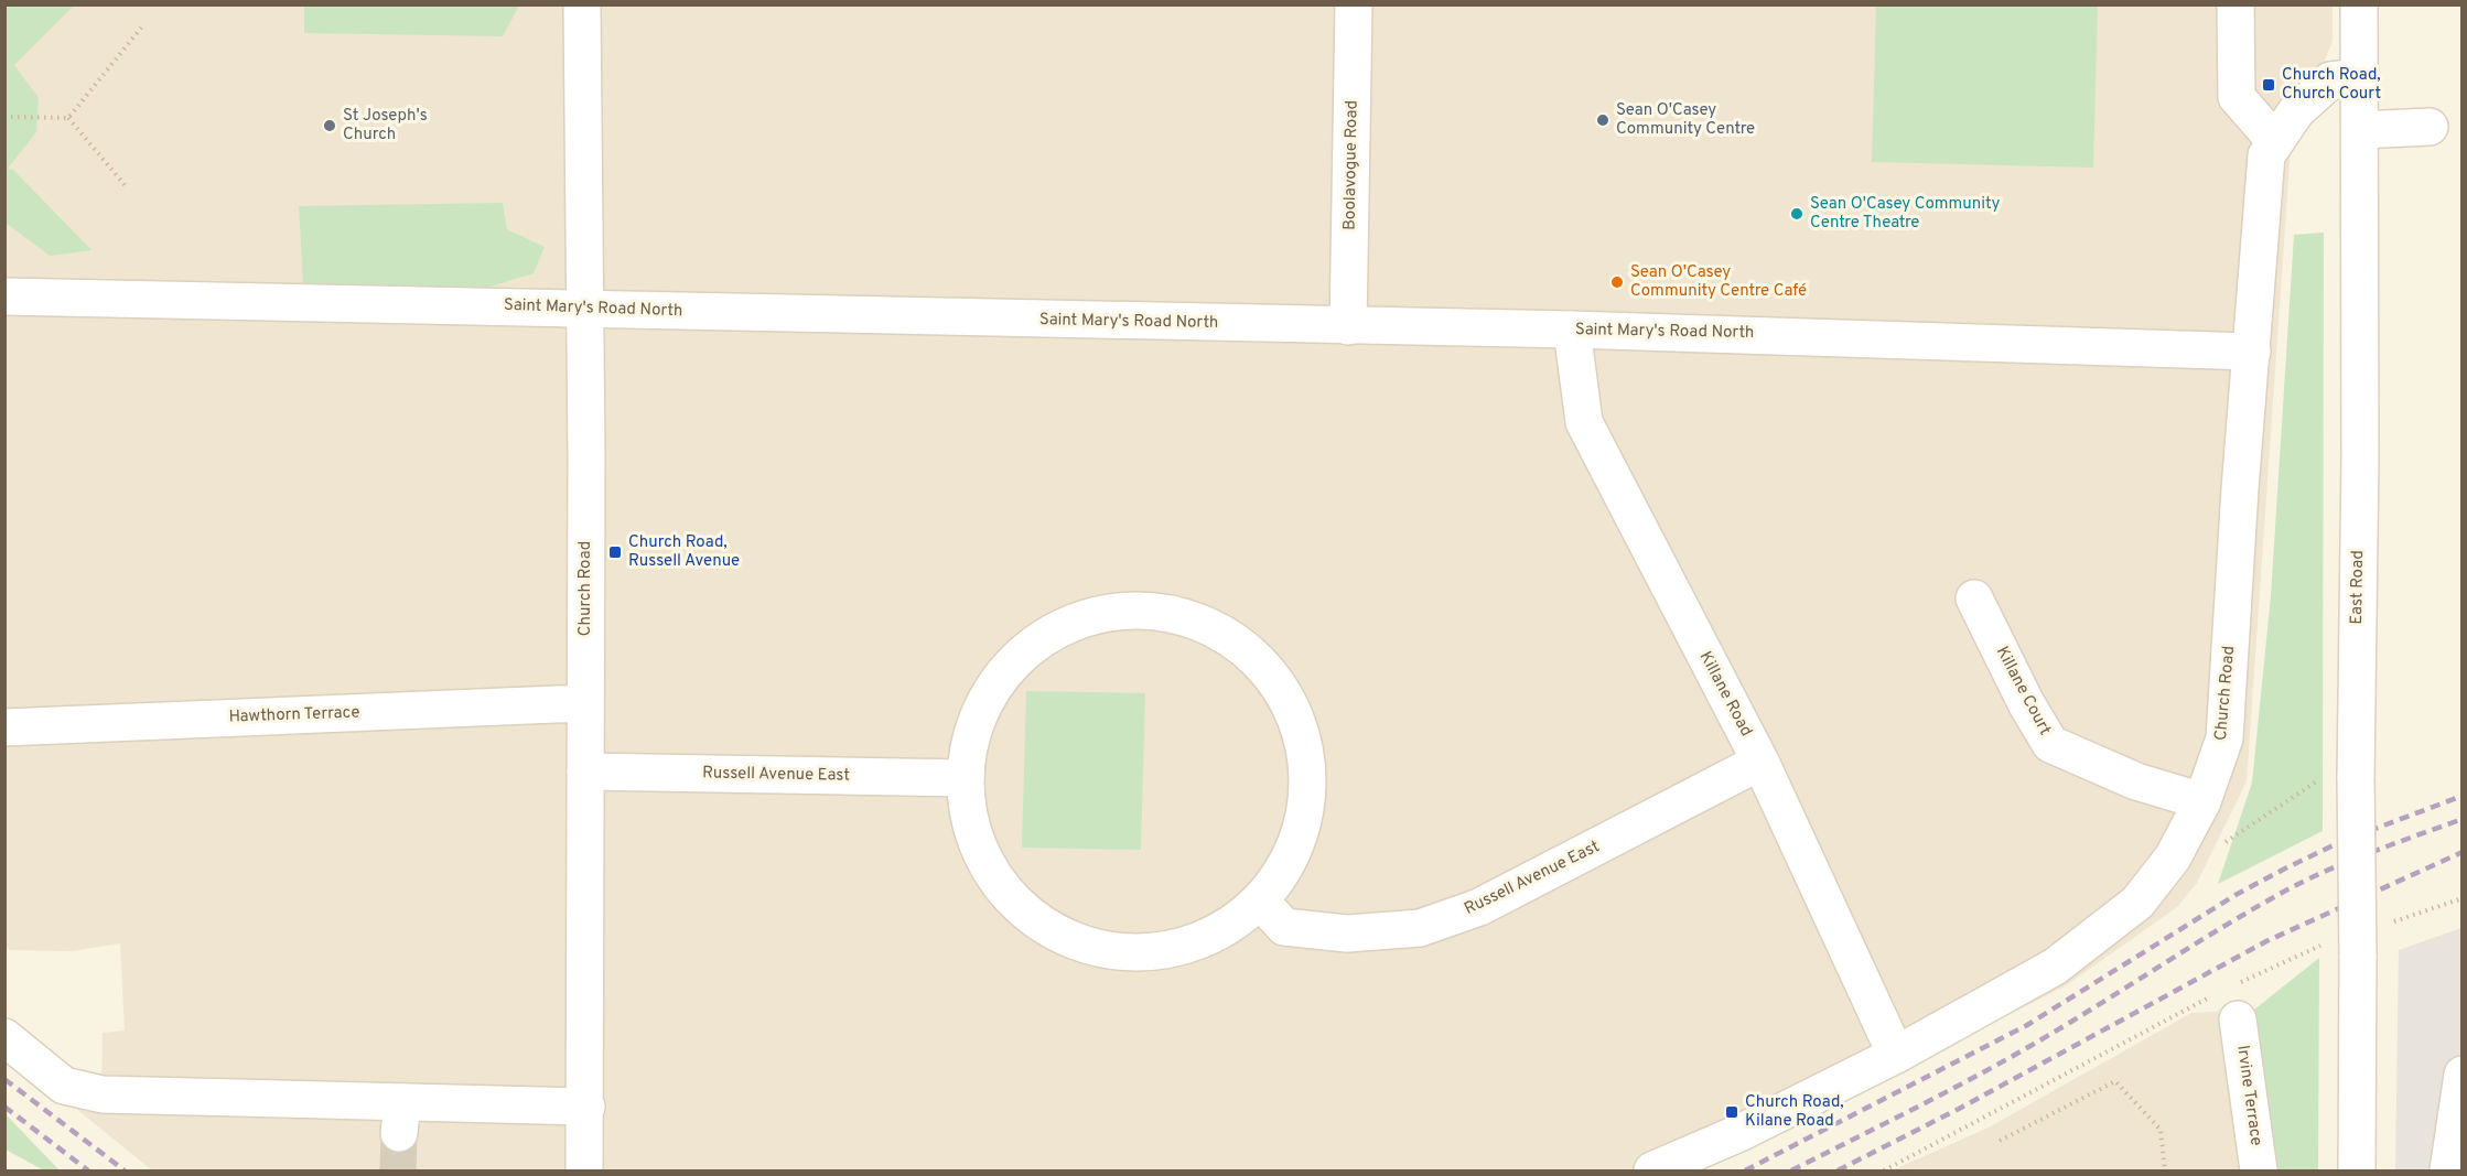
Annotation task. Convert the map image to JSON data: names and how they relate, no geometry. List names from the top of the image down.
{
  "streets": {
    "street": [
      "Boolavogue Road",
      "Saint Mary's Road North",
      "East Road",
      "Church Road",
      "Killane Court",
      "Killane Road",
      "Hawthorn Terrace",
      "Russell Avenue East",
      "Irvine Terrace"
    ]
  },
  "crossings": [
    ["Boolavogue Road", "Saint Mary's Road North"],
    ["Saint Mary's Road North", "Church Road"],
    ["Saint Mary's Road North", "Killane Road"],
    ["East Road", "Church Road"],
    ["Church Road", "Killane Court"],
    ["Church Road", "Killane Road"],
    ["Church Road", "Hawthorn Terrace"],
    ["Church Road", "Russell Avenue East"],
    ["Killane Road", "Russell Avenue East"]
  ],
  "places": {
    "transit": ["Church Road, Church Court", "Church Road, Russell Avenue", "Church Road, Kilane Road"],
    "other": [
      "Sean O'Casey Community Centre",
      "St Joseph's Church",
      "Sean O'Casey Community Centre Theatre",
      "Sean O'Casey Community Centre Café"
    ]
  }
}
